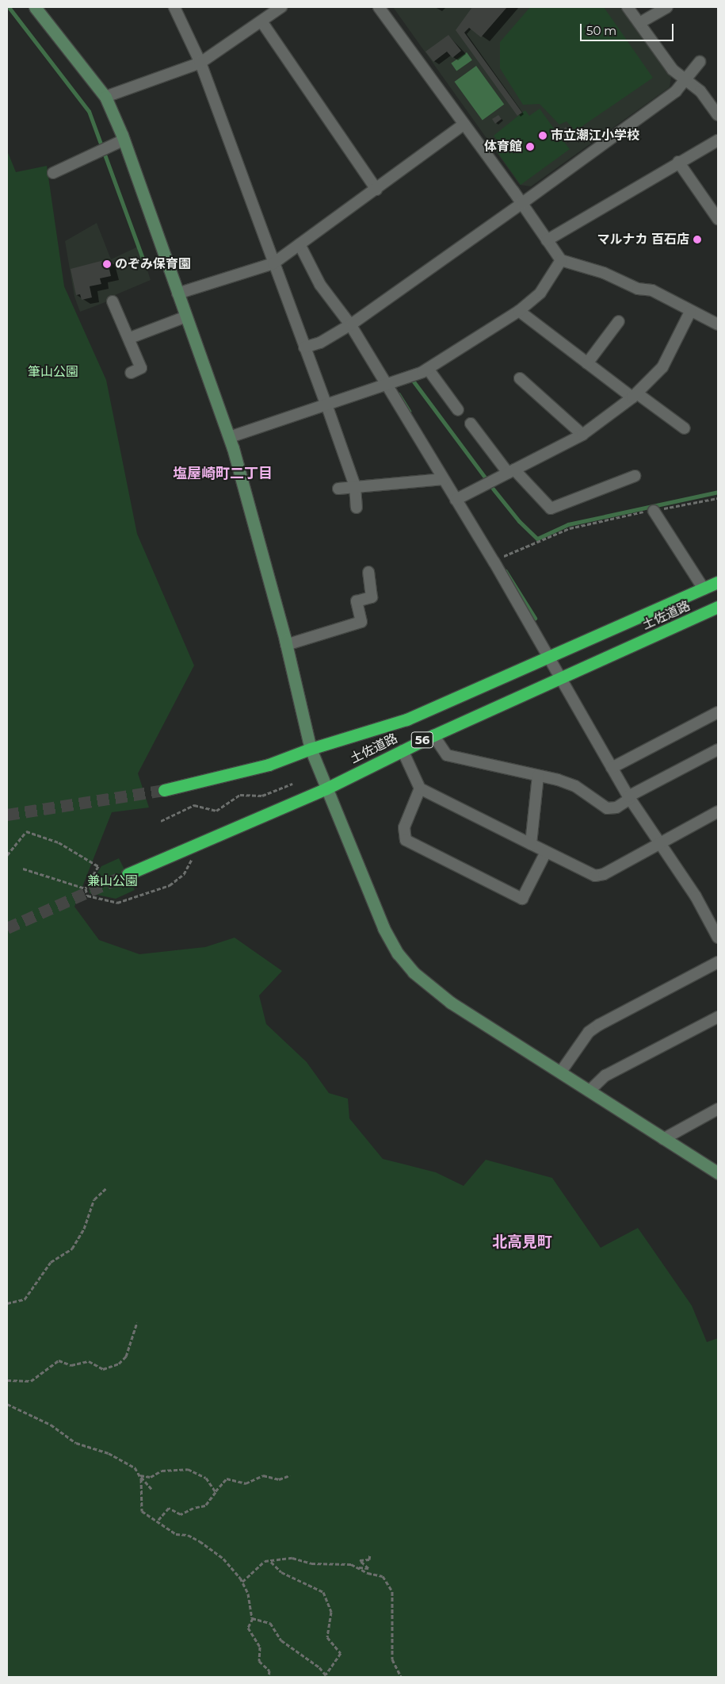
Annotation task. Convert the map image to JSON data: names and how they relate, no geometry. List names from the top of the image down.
{
  "streets": {
    "highway": ["土佐道路", "56"]
  },
  "districts": ["塩屋崎町二丁目", "北高見町"],
  "parks": ["筆山公園", "兼山公園"],
  "places": [
    "市立潮江小学校",
    "体育館",
    "マルナカ 百石店",
    "のぞみ保育園"
  ],
  "scale_bar": "50 m"
}
